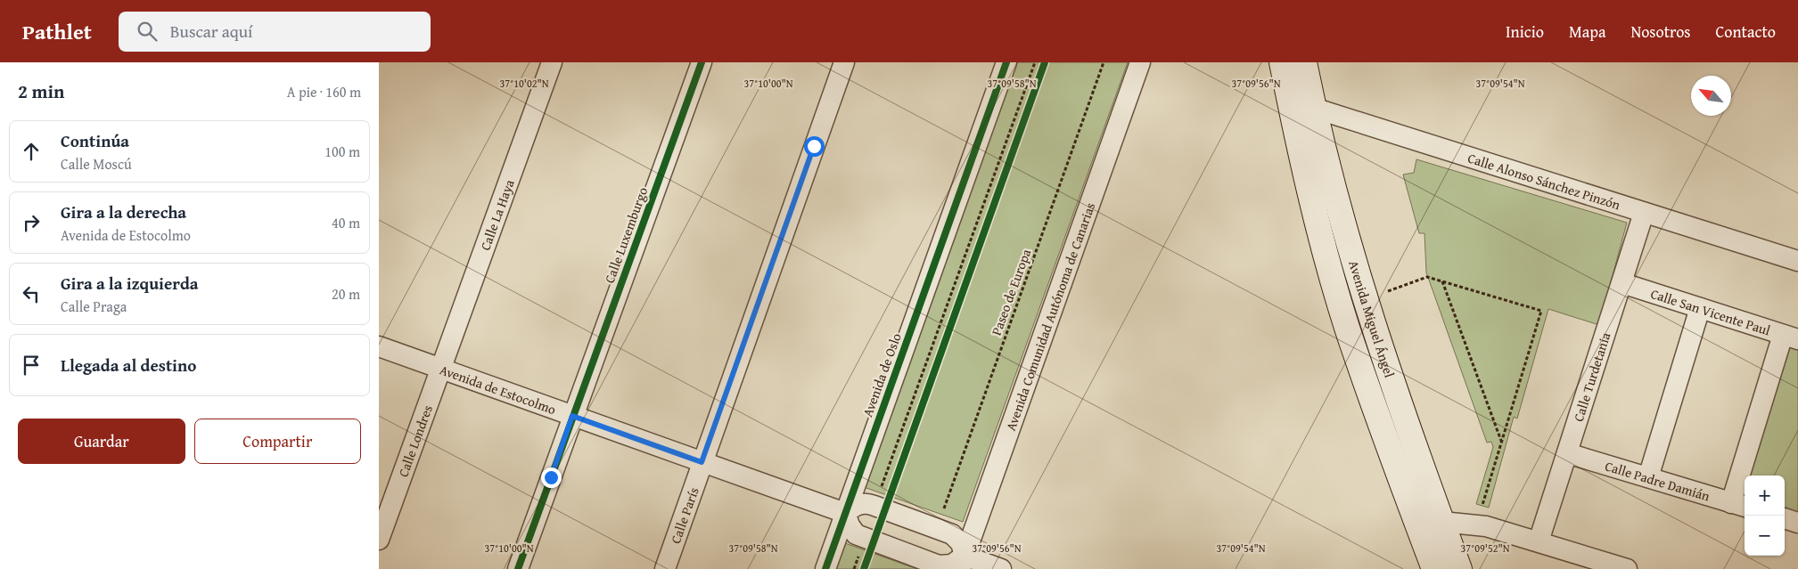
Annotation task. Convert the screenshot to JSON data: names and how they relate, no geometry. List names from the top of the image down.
{
  "streets": {
    "street": [
      "Calle Alonso Sánchez Pinzón",
      "Calle La Haya",
      "Calle Luxemburgo",
      "Calle San Vicente Paul",
      "Avenida Comunidad Autónoma de Canarias",
      "Avenida Miguel Ángel",
      "Avenida de Oslo",
      "Calle Turdetania",
      "Avenida de Estocolmo",
      "Calle Londres",
      "Calle Padre Damián",
      "Calle París"
    ],
    "path": ["Paseo de Europa"]
  },
  "crossings": [
    ["Calle Alonso Sánchez Pinzón", "Avenida Miguel Ángel"],
    ["Calle Alonso Sánchez Pinzón", "Calle Turdetania"],
    ["Calle La Haya", "Avenida de Estocolmo"],
    ["Calle La Haya", "Calle Londres"],
    ["Calle Luxemburgo", "Avenida de Estocolmo"],
    ["Calle San Vicente Paul", "Calle Turdetania"],
    ["Avenida de Oslo", "Avenida de Estocolmo"],
    ["Calle Turdetania", "Calle Padre Damián"],
    ["Avenida de Estocolmo", "Calle Londres"],
    ["Avenida de Estocolmo", "Calle París"]
  ],
  "north": "top left",
  "page": {
    "header": "Pathlet",
    "search": "Buscar aquí",
    "nav": [
      "Inicio",
      "Mapa",
      "Nosotros",
      "Contacto"
    ],
    "heading": ["2 min", "A pie · 160 m"],
    "list": [
      ["Continúa", "Calle Moscú", "100 m"],
      ["Gira a la derecha", "Avenida de Estocolmo", "40 m"],
      ["Gira a la izquierda", "Calle Praga", "20 m"],
      "Llegada al destino"
    ],
    "buttons": ["Guardar", "Compartir"],
    "map_buttons": ["+", "−"]
  },
  "coordinates": [
    "37°10'02\"N",
    "37°10'00\"N",
    "37°09'58\"N",
    "37°09'56\"N",
    "37°09'54\"N",
    "37°09'52\"N"
  ]
}
